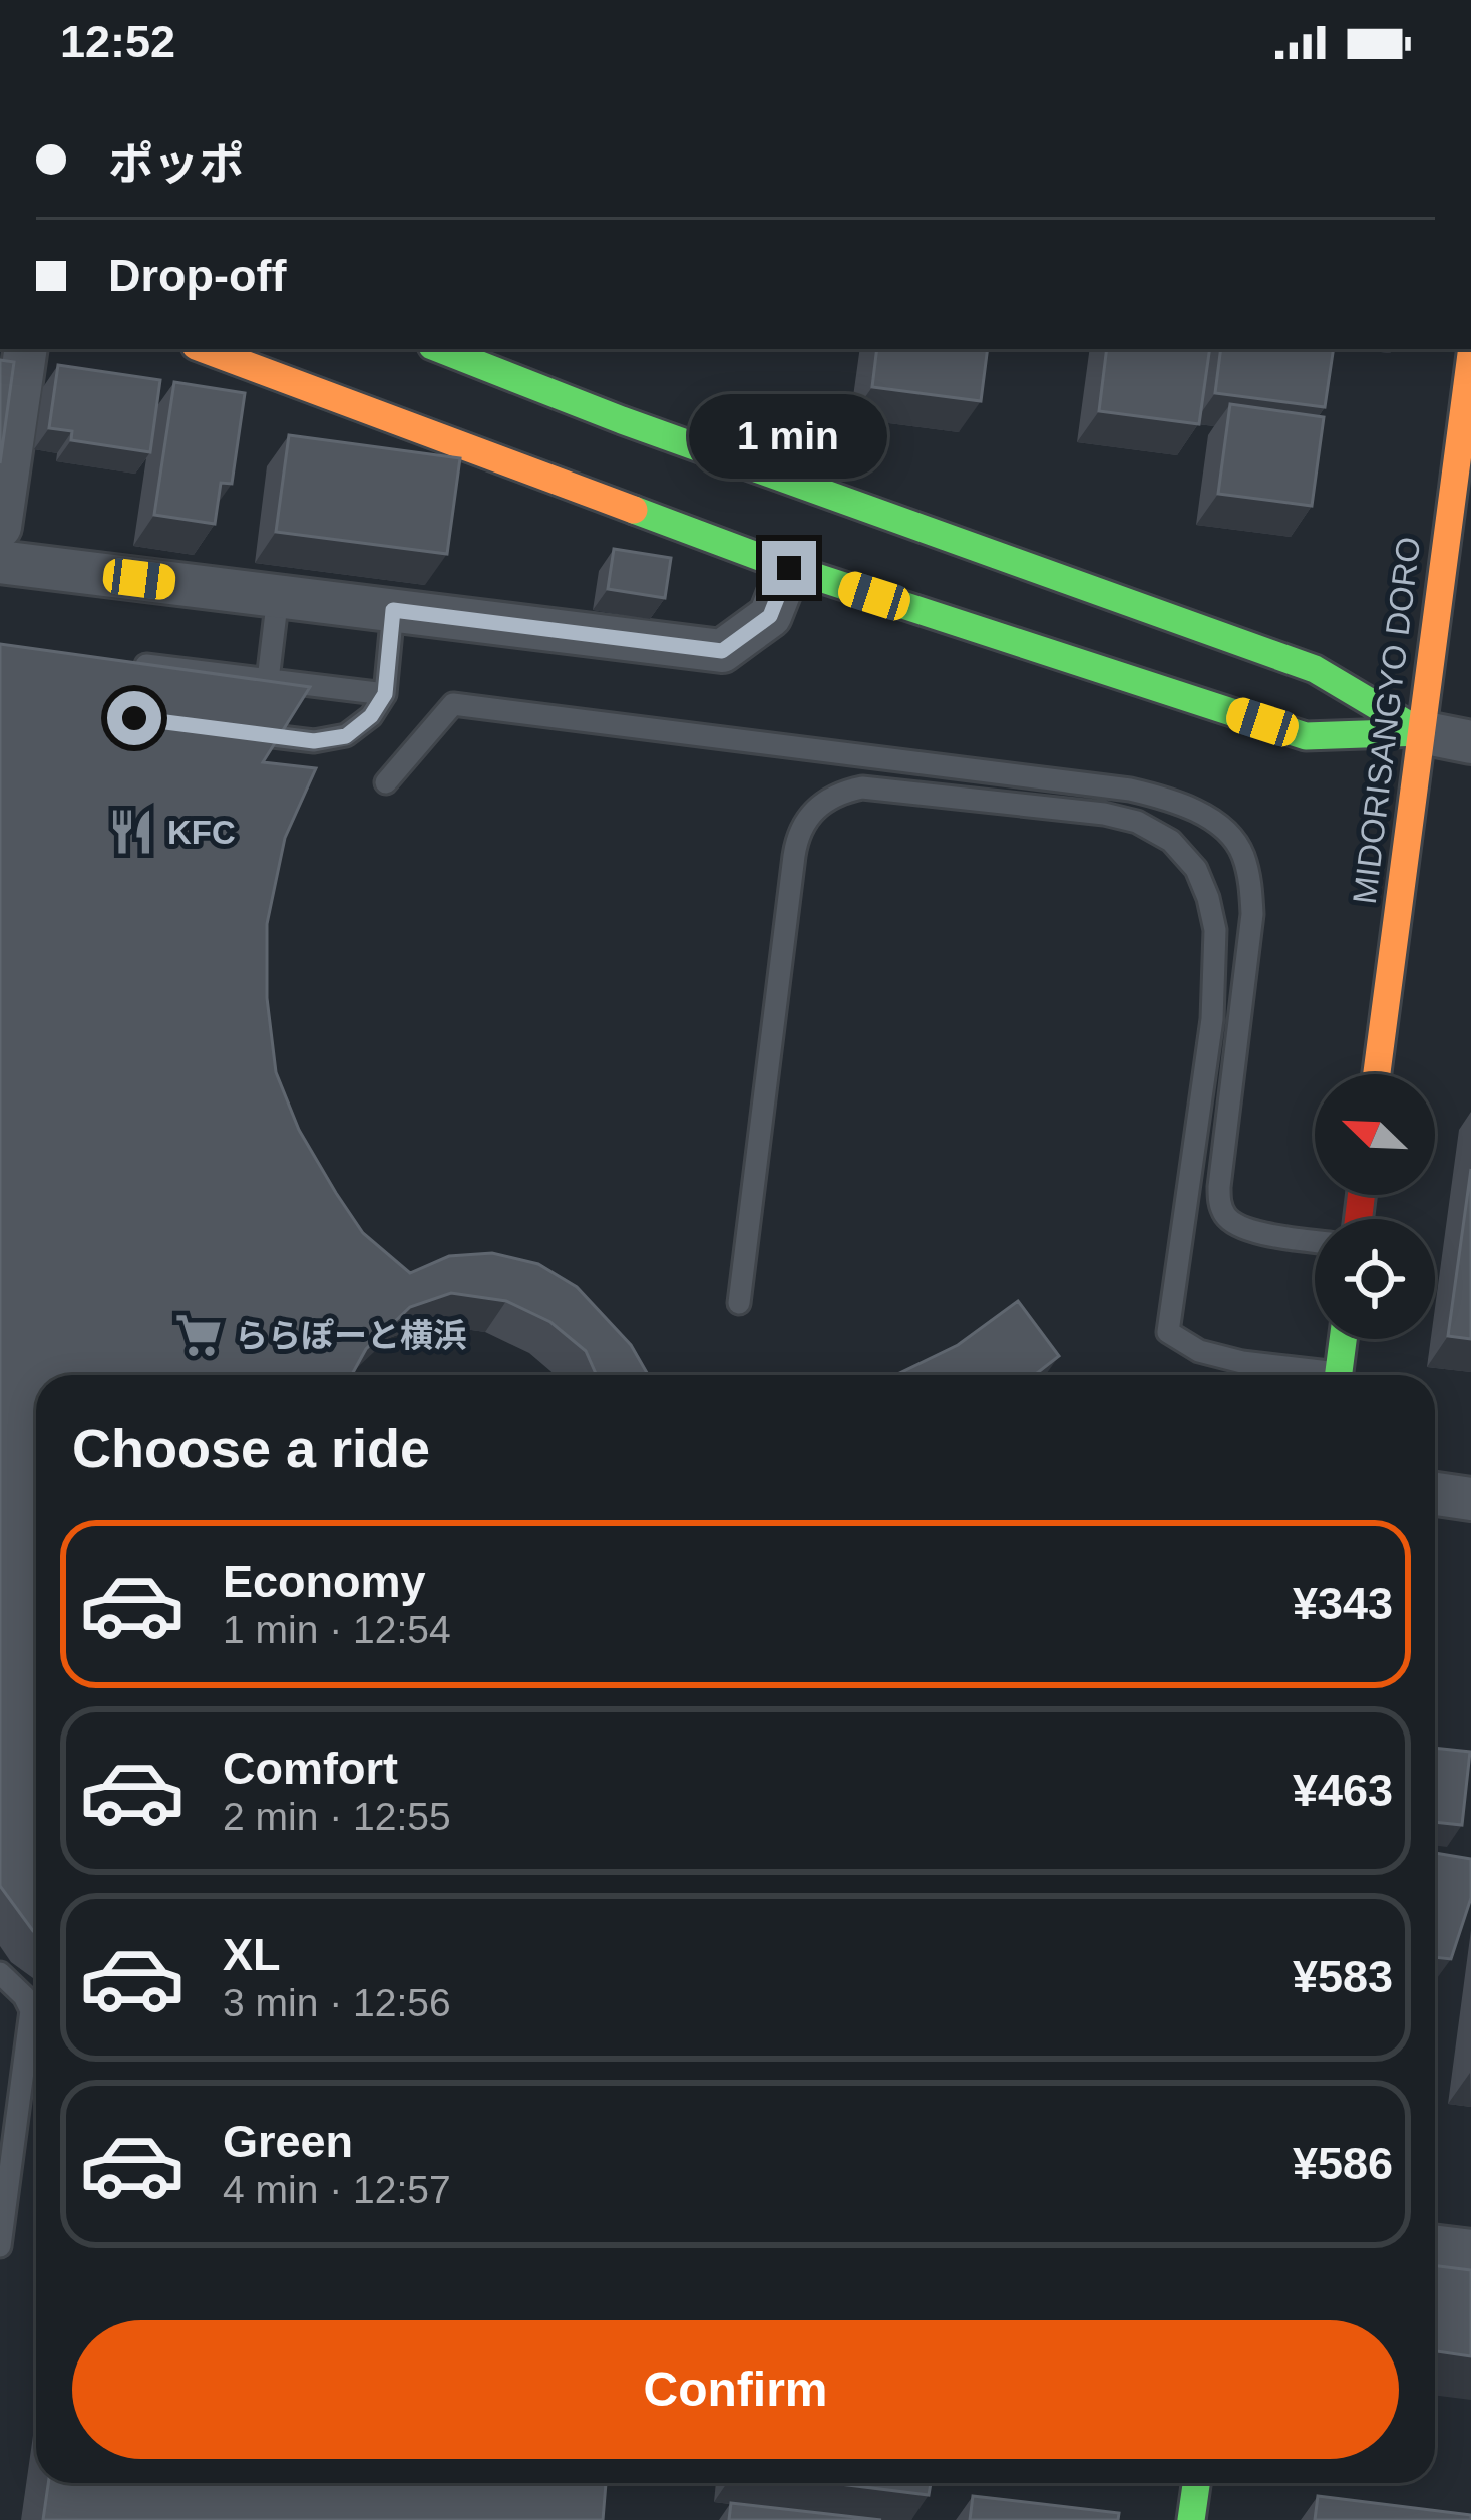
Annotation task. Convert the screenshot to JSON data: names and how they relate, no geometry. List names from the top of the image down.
{
  "streets": {
    "street": ["MIDORISANGYO DORO"]
  },
  "places": {
    "restaurant": ["KFC"],
    "supermarket": ["ららぽーと横浜"]
  },
  "north": "top left",
  "page": {
    "status": "12:52",
    "banner": ["ポッポ", "Drop-off"],
    "bubble": "1 min",
    "heading": "Choose a ride",
    "list": [
      {
        "name": "Economy",
        "note": "1 min · 12:54",
        "value": "¥343"
      },
      {
        "name": "Comfort",
        "note": "2 min · 12:55",
        "value": "¥463"
      },
      {
        "name": "XL",
        "note": "3 min · 12:56",
        "value": "¥583"
      },
      {
        "name": "Green",
        "note": "4 min · 12:57",
        "value": "¥586"
      }
    ],
    "buttons": "Confirm"
  }
}
